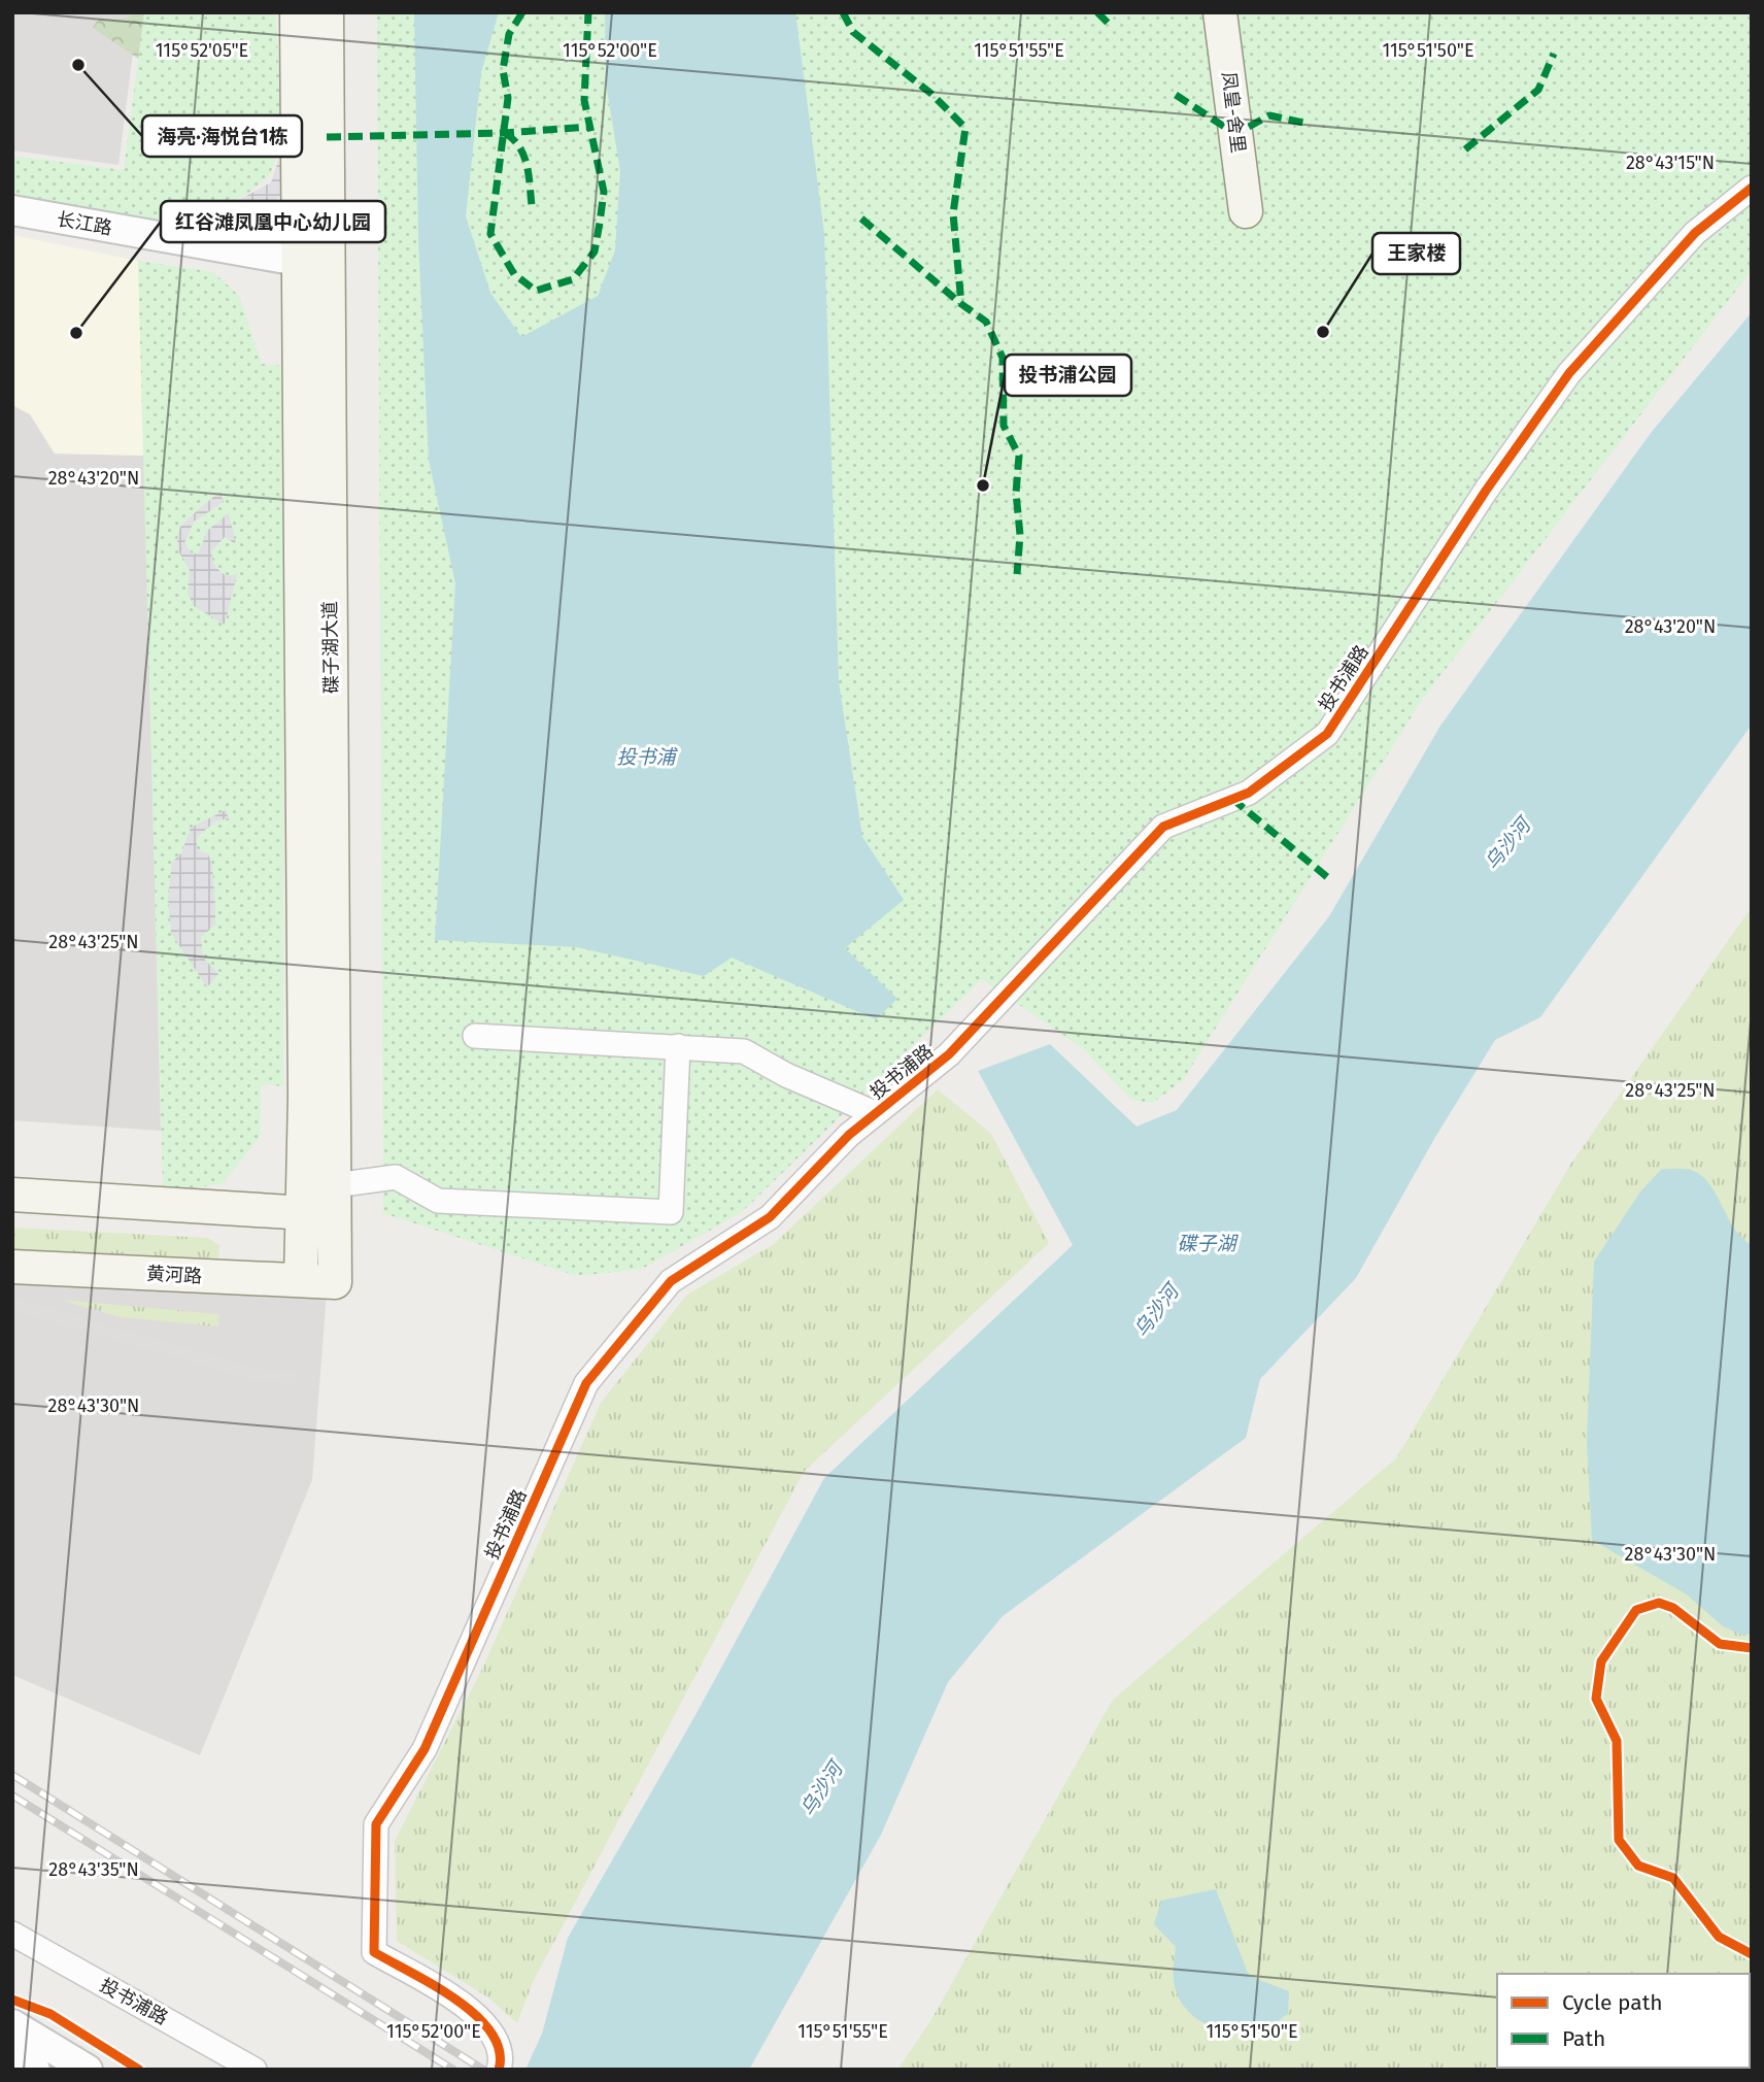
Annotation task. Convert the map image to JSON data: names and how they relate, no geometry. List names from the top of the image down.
{
  "streets": {
    "main road": ["凤皇-舍里", "碟子湖大道", "黄河路"],
    "street": ["长江路", "投书浦路"]
  },
  "crossings": [
    ["长江路", "碟子湖大道"],
    ["碟子湖大道", "黄河路"]
  ],
  "water": ["投书浦", "乌沙河", "碟子湖"],
  "places": [
    "海亮·海悦台1栋",
    "王家楼",
    "红谷滩凤凰中心幼儿园",
    "投书浦公园"
  ],
  "legend": ["Cycle path", "Path"],
  "coordinates": [
    "115°52'05\"E",
    "115°52'00\"E",
    "115°51'55\"E",
    "115°51'50\"E",
    "28°43'15\"N",
    "28°43'20\"N",
    "28°43'25\"N",
    "28°43'30\"N",
    "28°43'35\"N"
  ]
}
